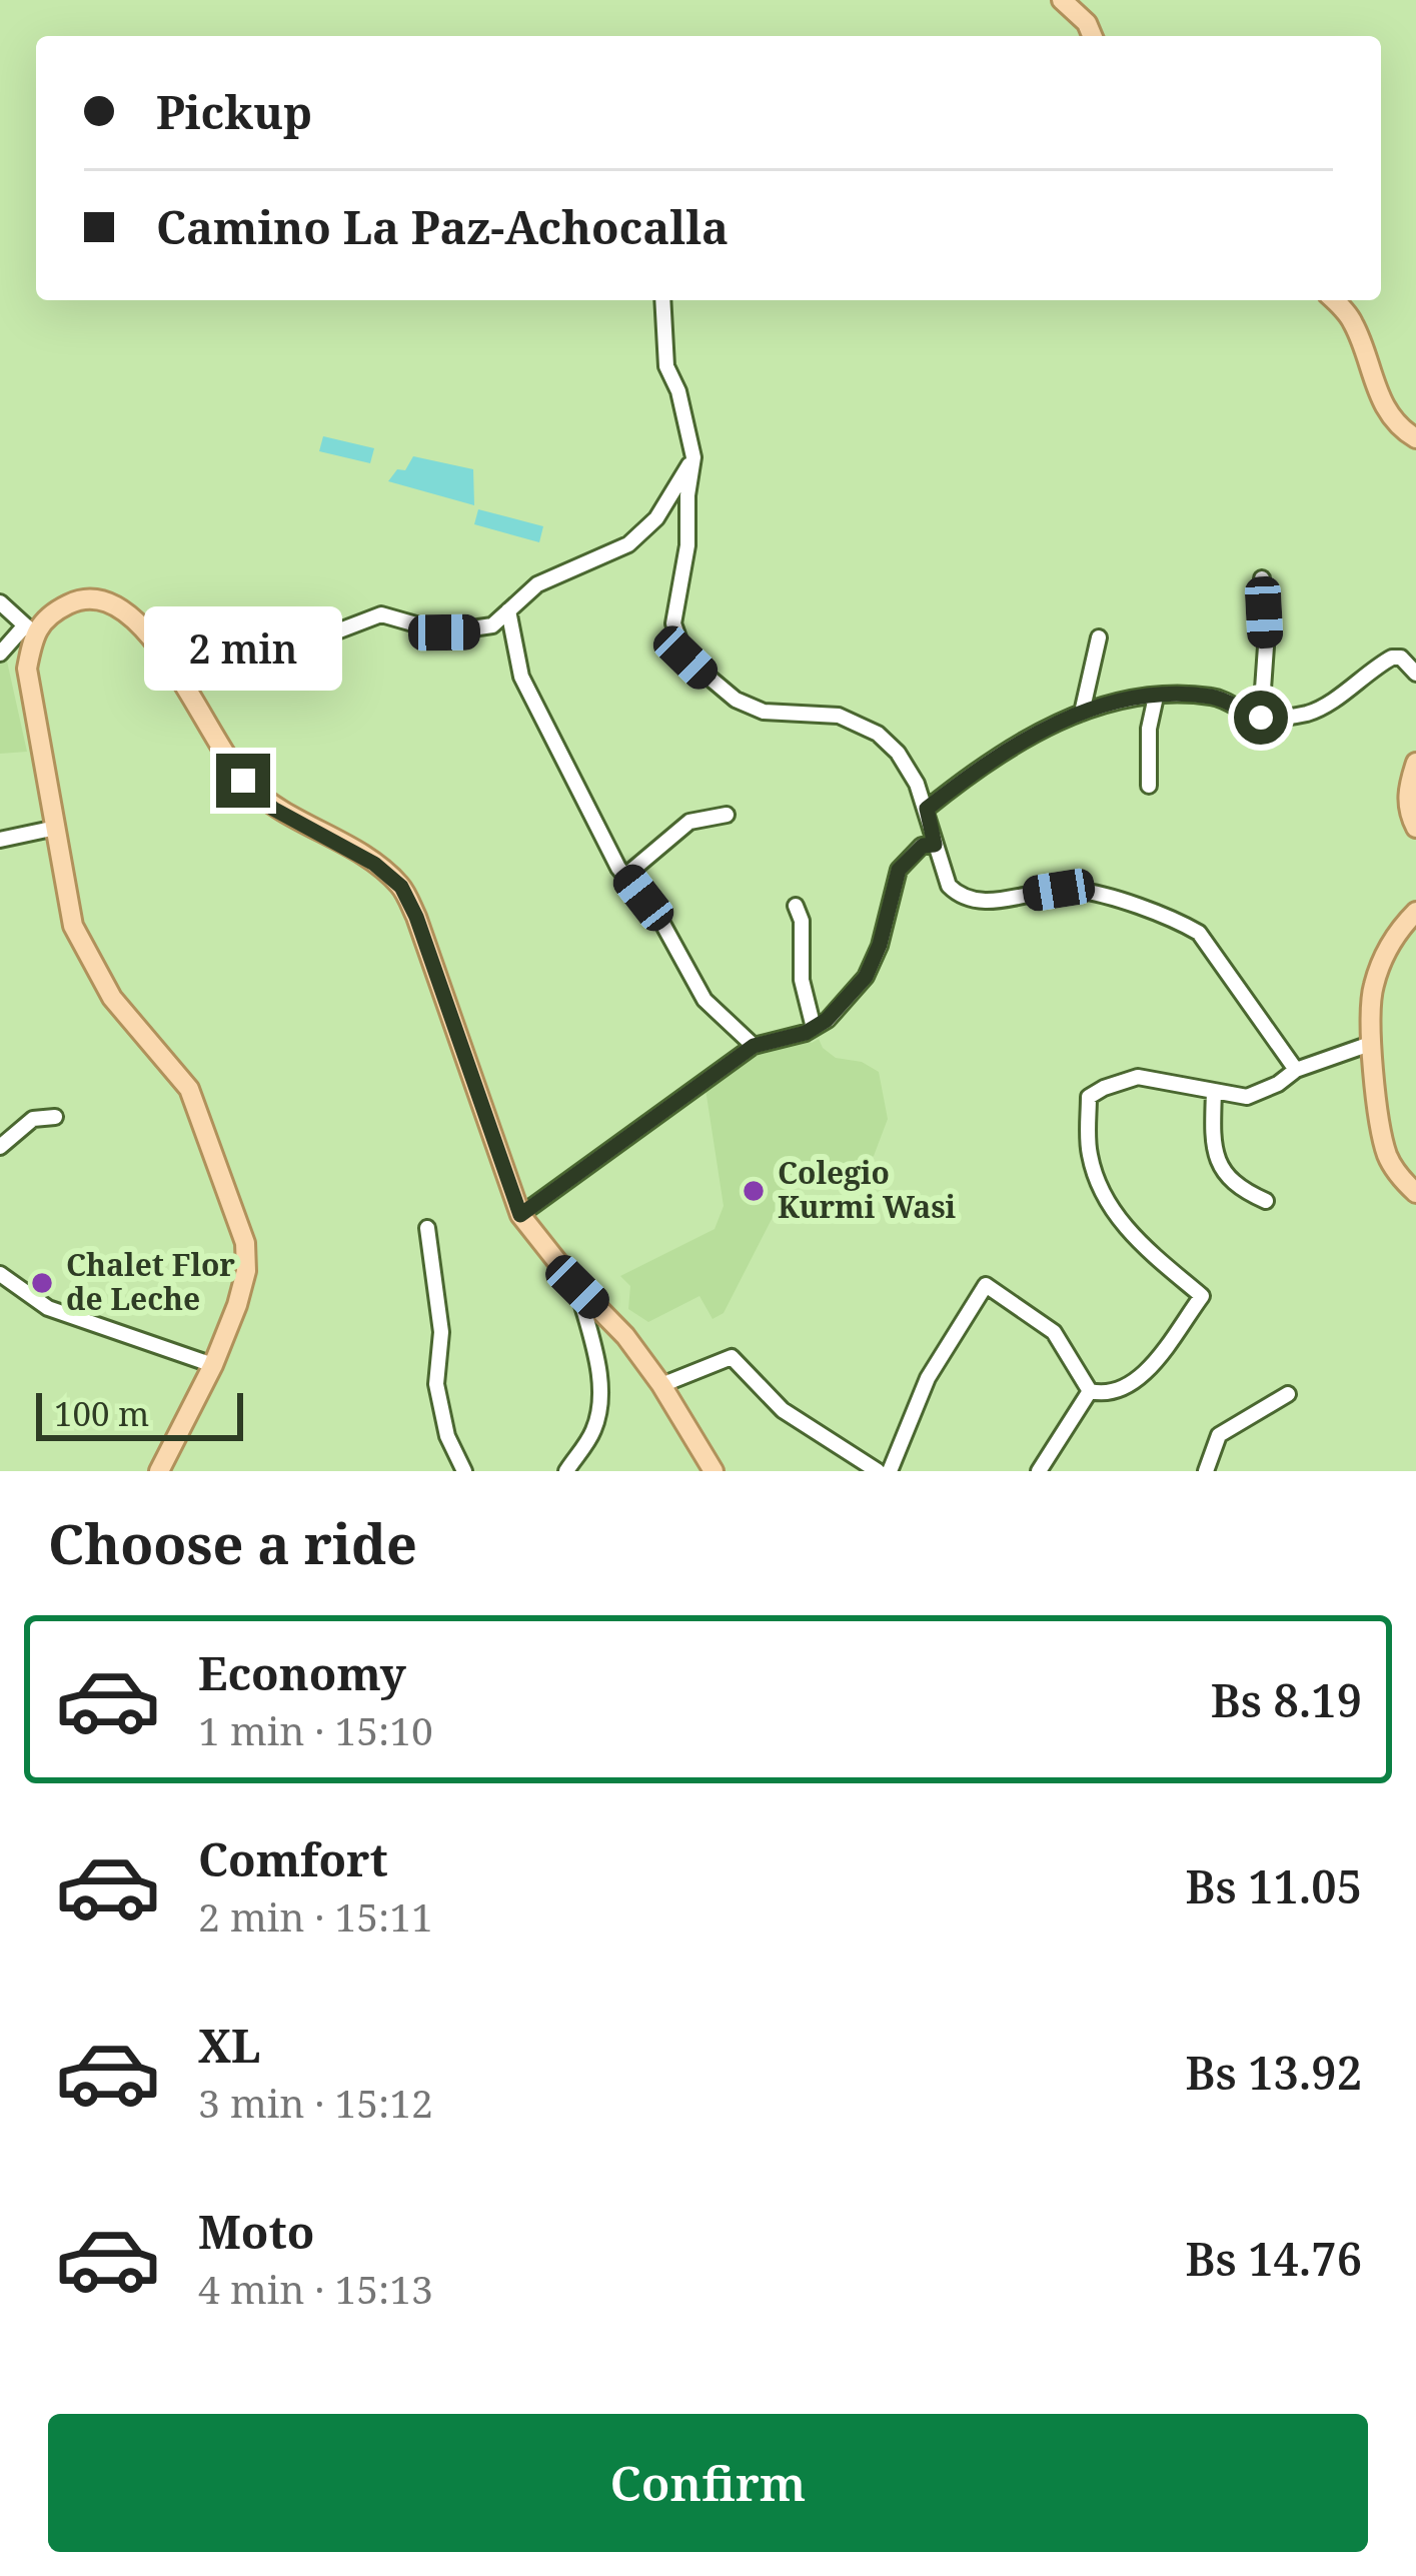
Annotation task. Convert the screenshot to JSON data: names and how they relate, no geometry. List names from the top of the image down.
{
  "places": ["Colegio Kurmi Wasi", "Chalet Flor de Leche"],
  "scale_bar": "100 m",
  "page": {
    "banner": ["Pickup", "Camino La Paz-Achocalla"],
    "bubble": "2 min",
    "scale": "100 m",
    "heading": "Choose a ride",
    "list": [
      {
        "name": "Economy",
        "note": "1 min · 15:10",
        "value": "Bs 8.19"
      },
      {
        "name": "Comfort",
        "note": "2 min · 15:11",
        "value": "Bs 11.05"
      },
      {
        "name": "XL",
        "note": "3 min · 15:12",
        "value": "Bs 13.92"
      },
      {
        "name": "Moto",
        "note": "4 min · 15:13",
        "value": "Bs 14.76"
      }
    ],
    "buttons": "Confirm"
  }
}
